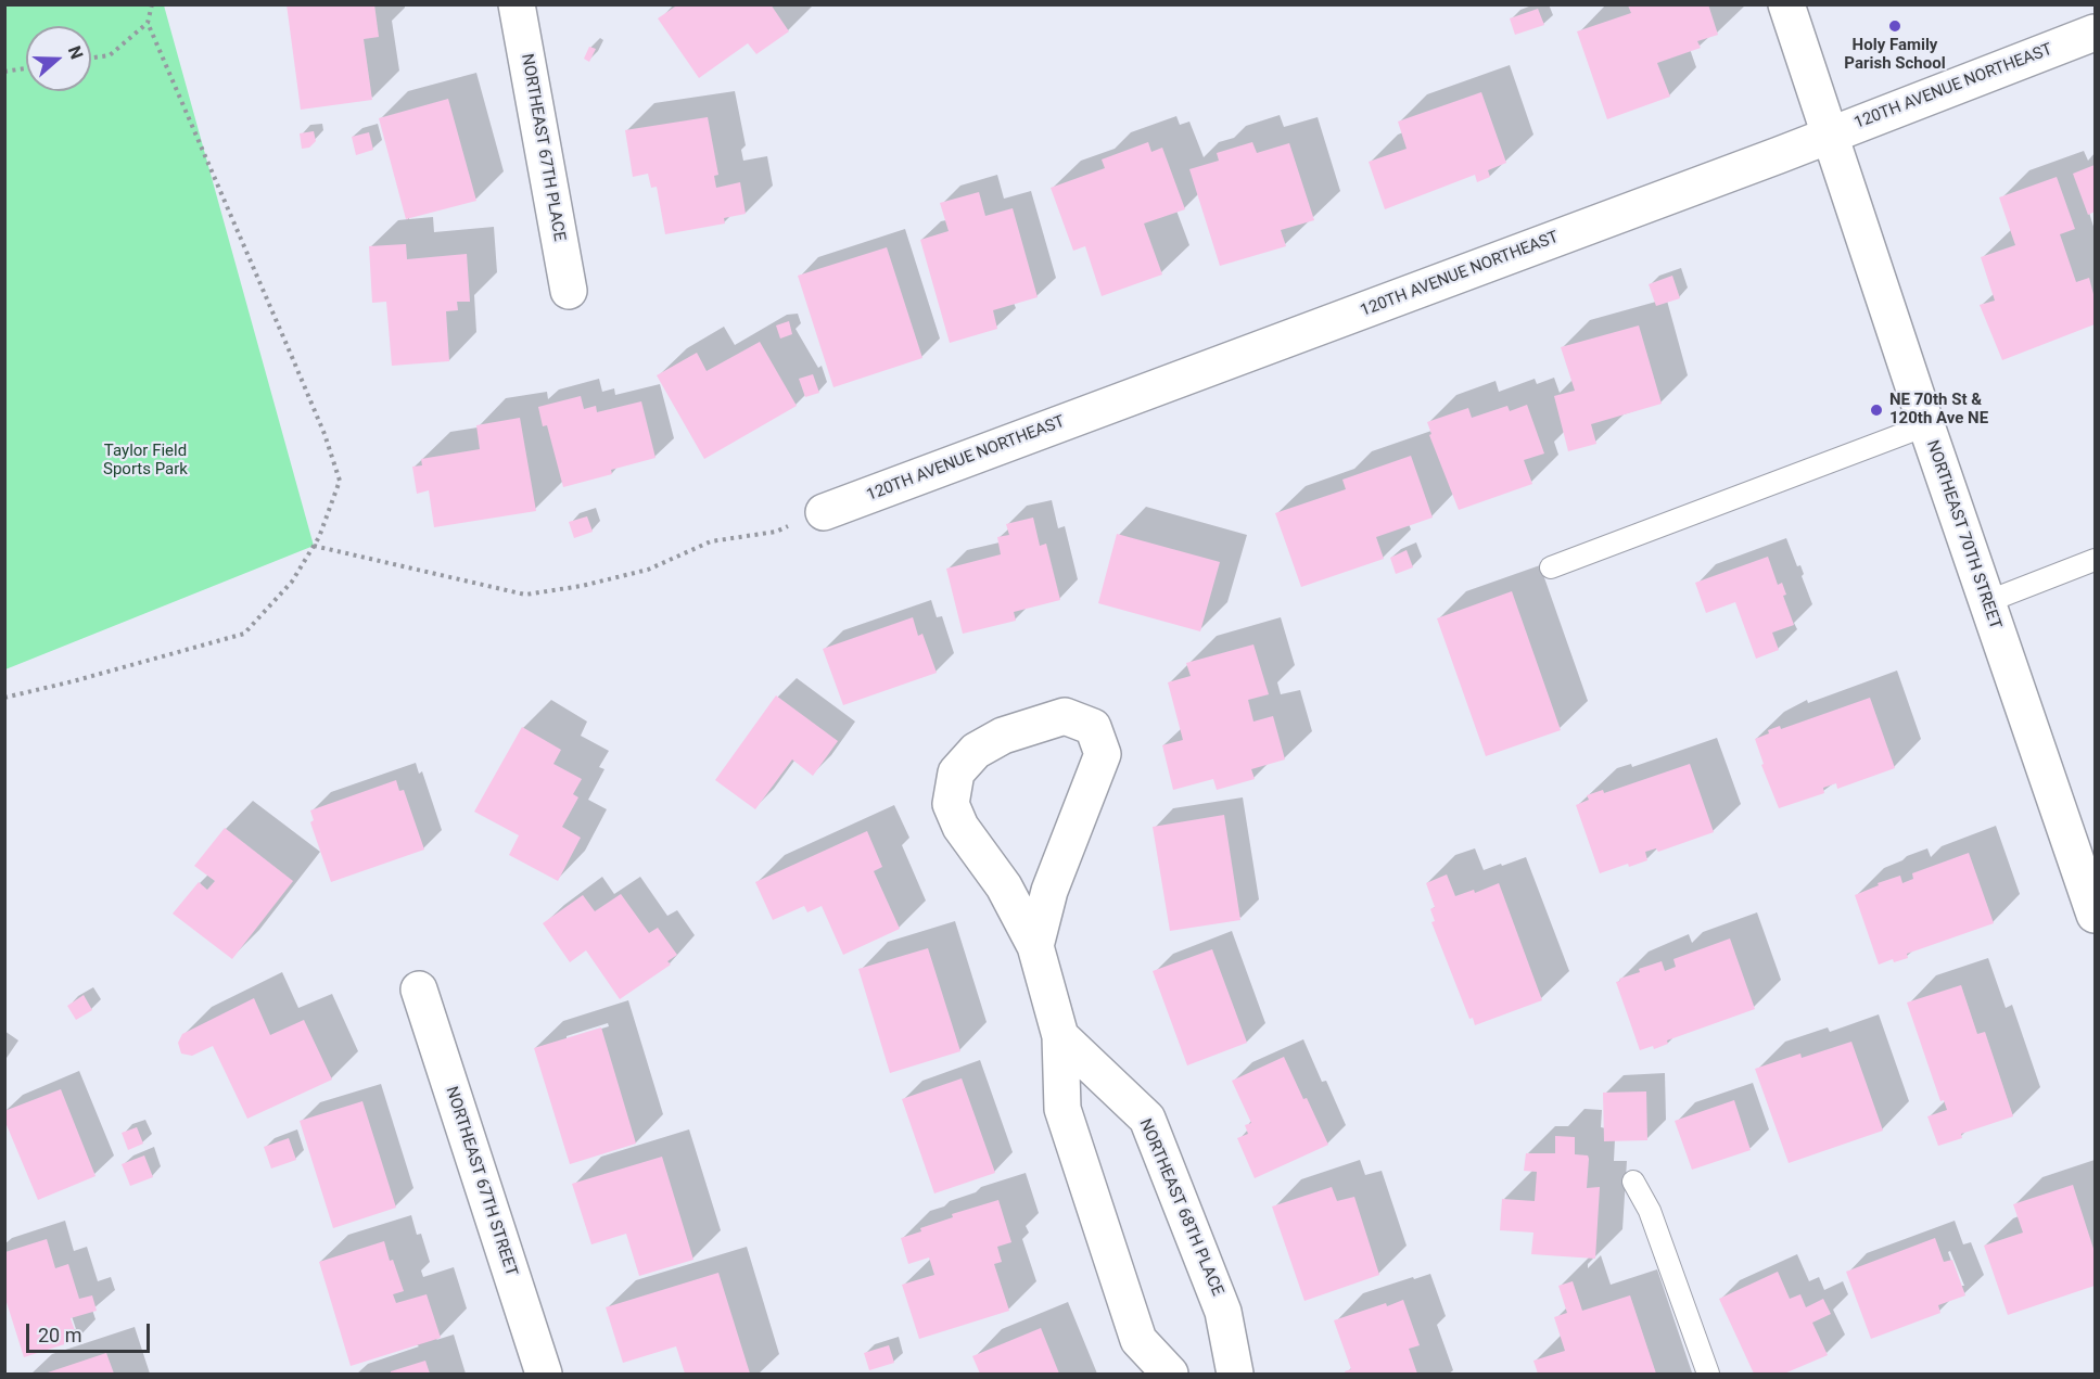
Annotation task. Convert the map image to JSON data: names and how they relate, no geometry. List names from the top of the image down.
{
  "streets": {
    "street": [
      "120TH AVENUE NORTHEAST",
      "NORTHEAST 67TH PLACE",
      "NORTHEAST 70TH STREET",
      "NORTHEAST 67TH STREET",
      "NORTHEAST 68TH PLACE"
    ]
  },
  "crossings": [
    ["120TH AVENUE NORTHEAST", "NORTHEAST 70TH STREET"]
  ],
  "parks": ["Taylor Field Sports Park"],
  "places": ["Holy Family Parish School", "NE 70th St & 120th Ave NE"],
  "scale_bar": "20 m",
  "north": "right"
}
